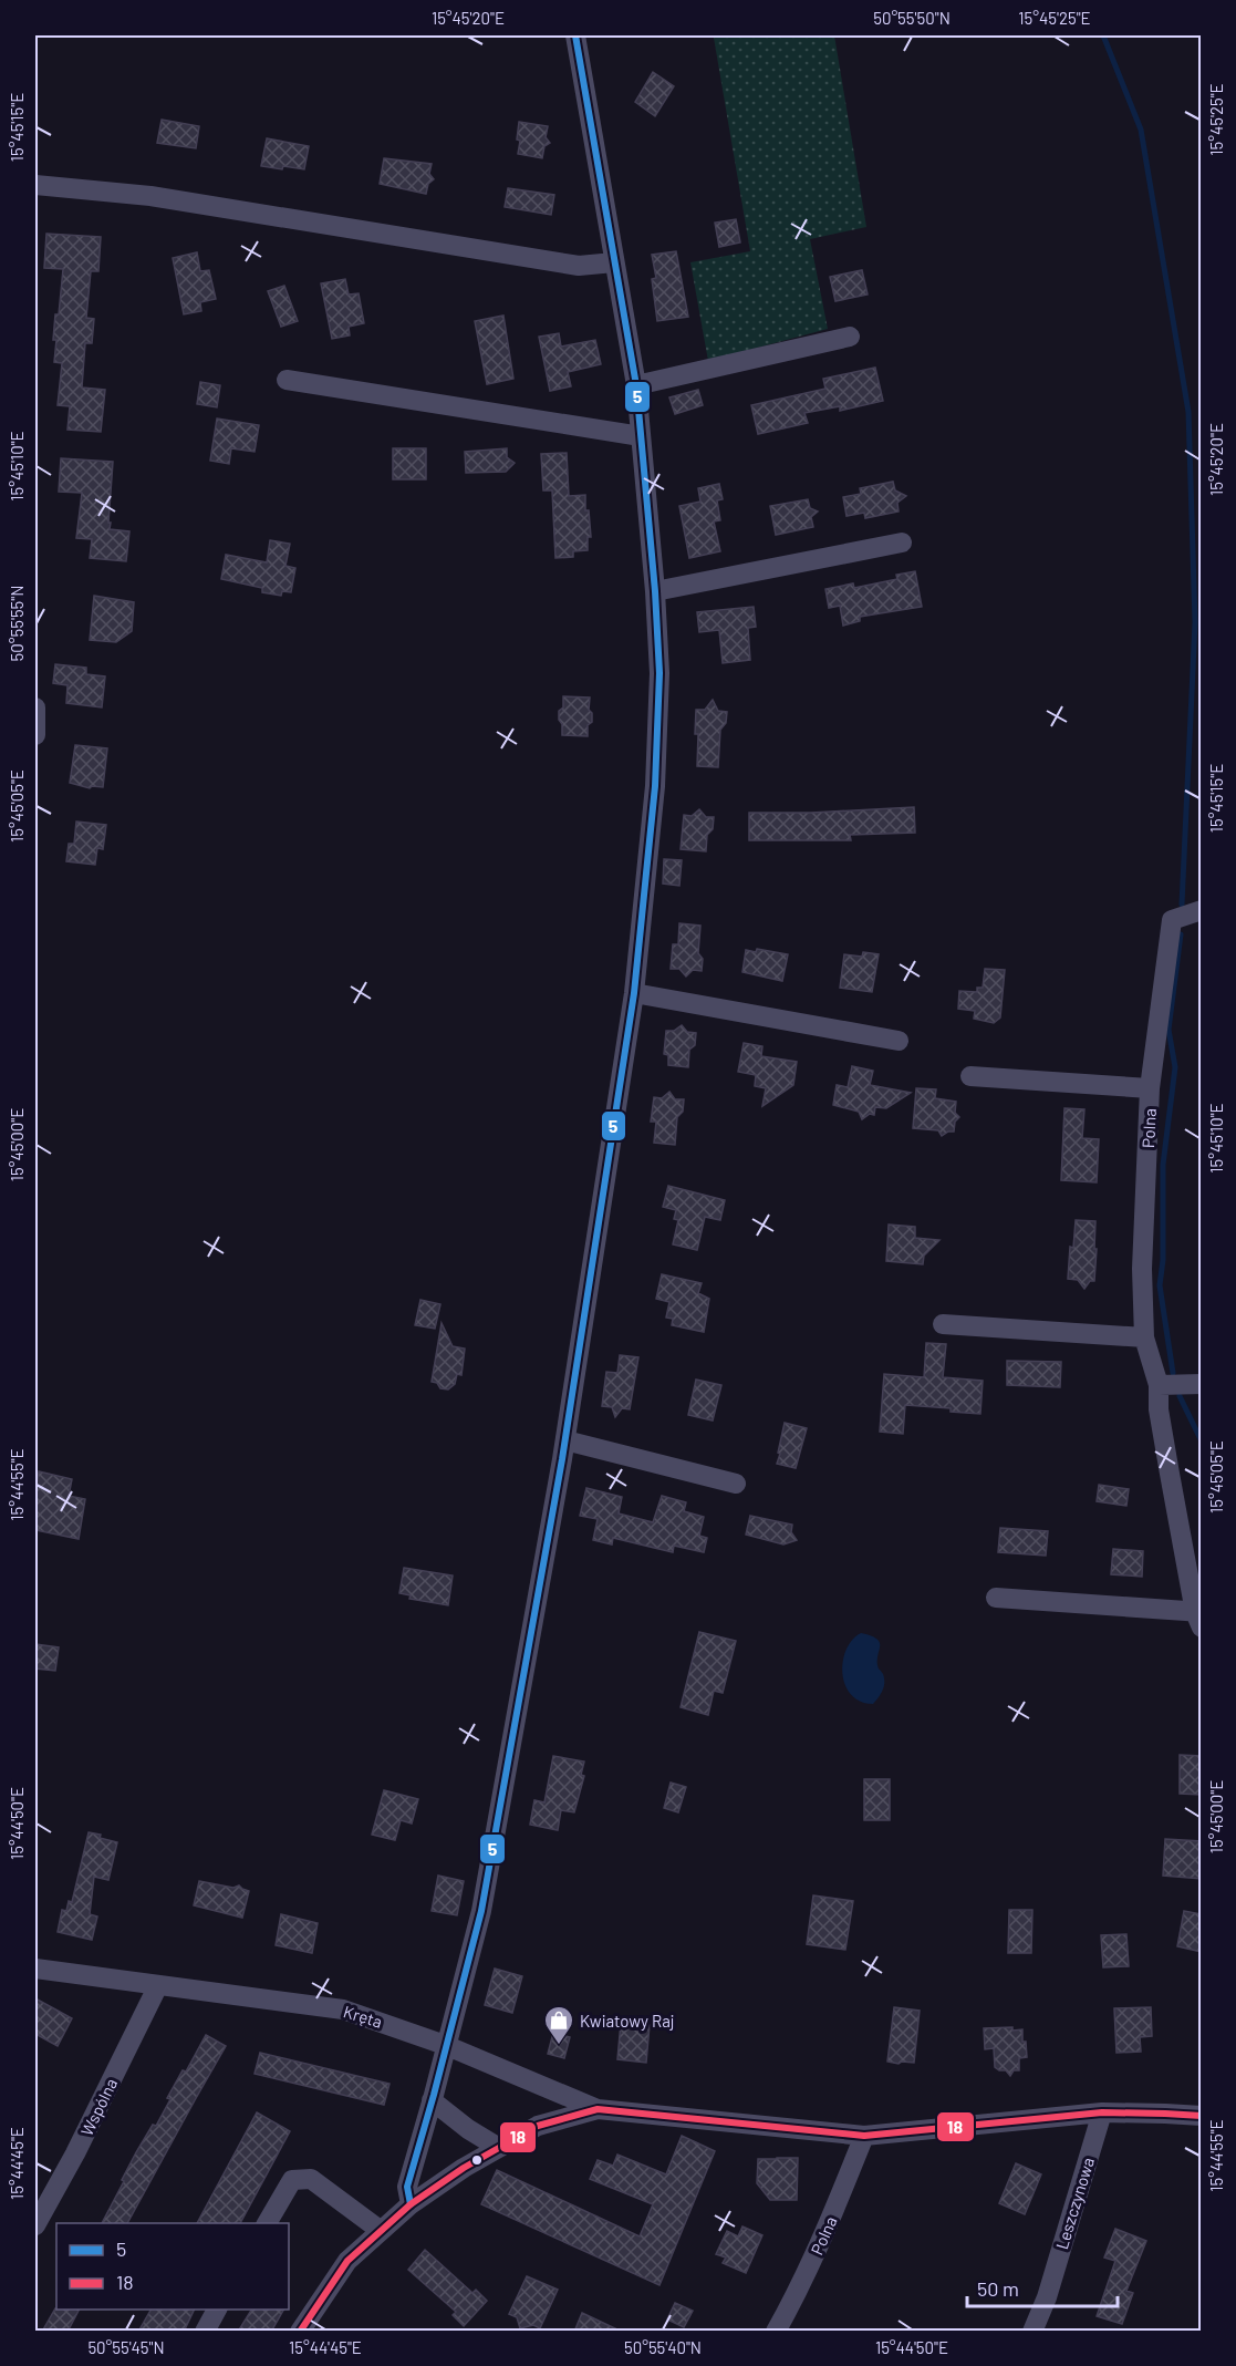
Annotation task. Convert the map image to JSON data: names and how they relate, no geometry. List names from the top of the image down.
{
  "streets": {
    "street": [
      "Polna",
      "Kręta",
      "Wspólna",
      "Leszczynowa"
    ]
  },
  "crossings": [
    ["Kręta", "Wspólna"]
  ],
  "places": {
    "shop": ["Kwiatowy Raj"]
  },
  "lines": ["transit line 5", "transit line 18"],
  "legend": ["5", "18"],
  "scale_bar": "50 m",
  "coordinates": [
    "15°45'20\"E",
    "50°55'50\"N",
    "15°45'25\"E",
    "15°45'15\"E",
    "15°45'10\"E",
    "50°55'55\"N",
    "15°45'05\"E",
    "15°45'00\"E",
    "15°44'55\"E",
    "15°44'50\"E",
    "15°44'45\"E",
    "50°55'45\"N",
    "50°55'40\"N"
  ]
}
